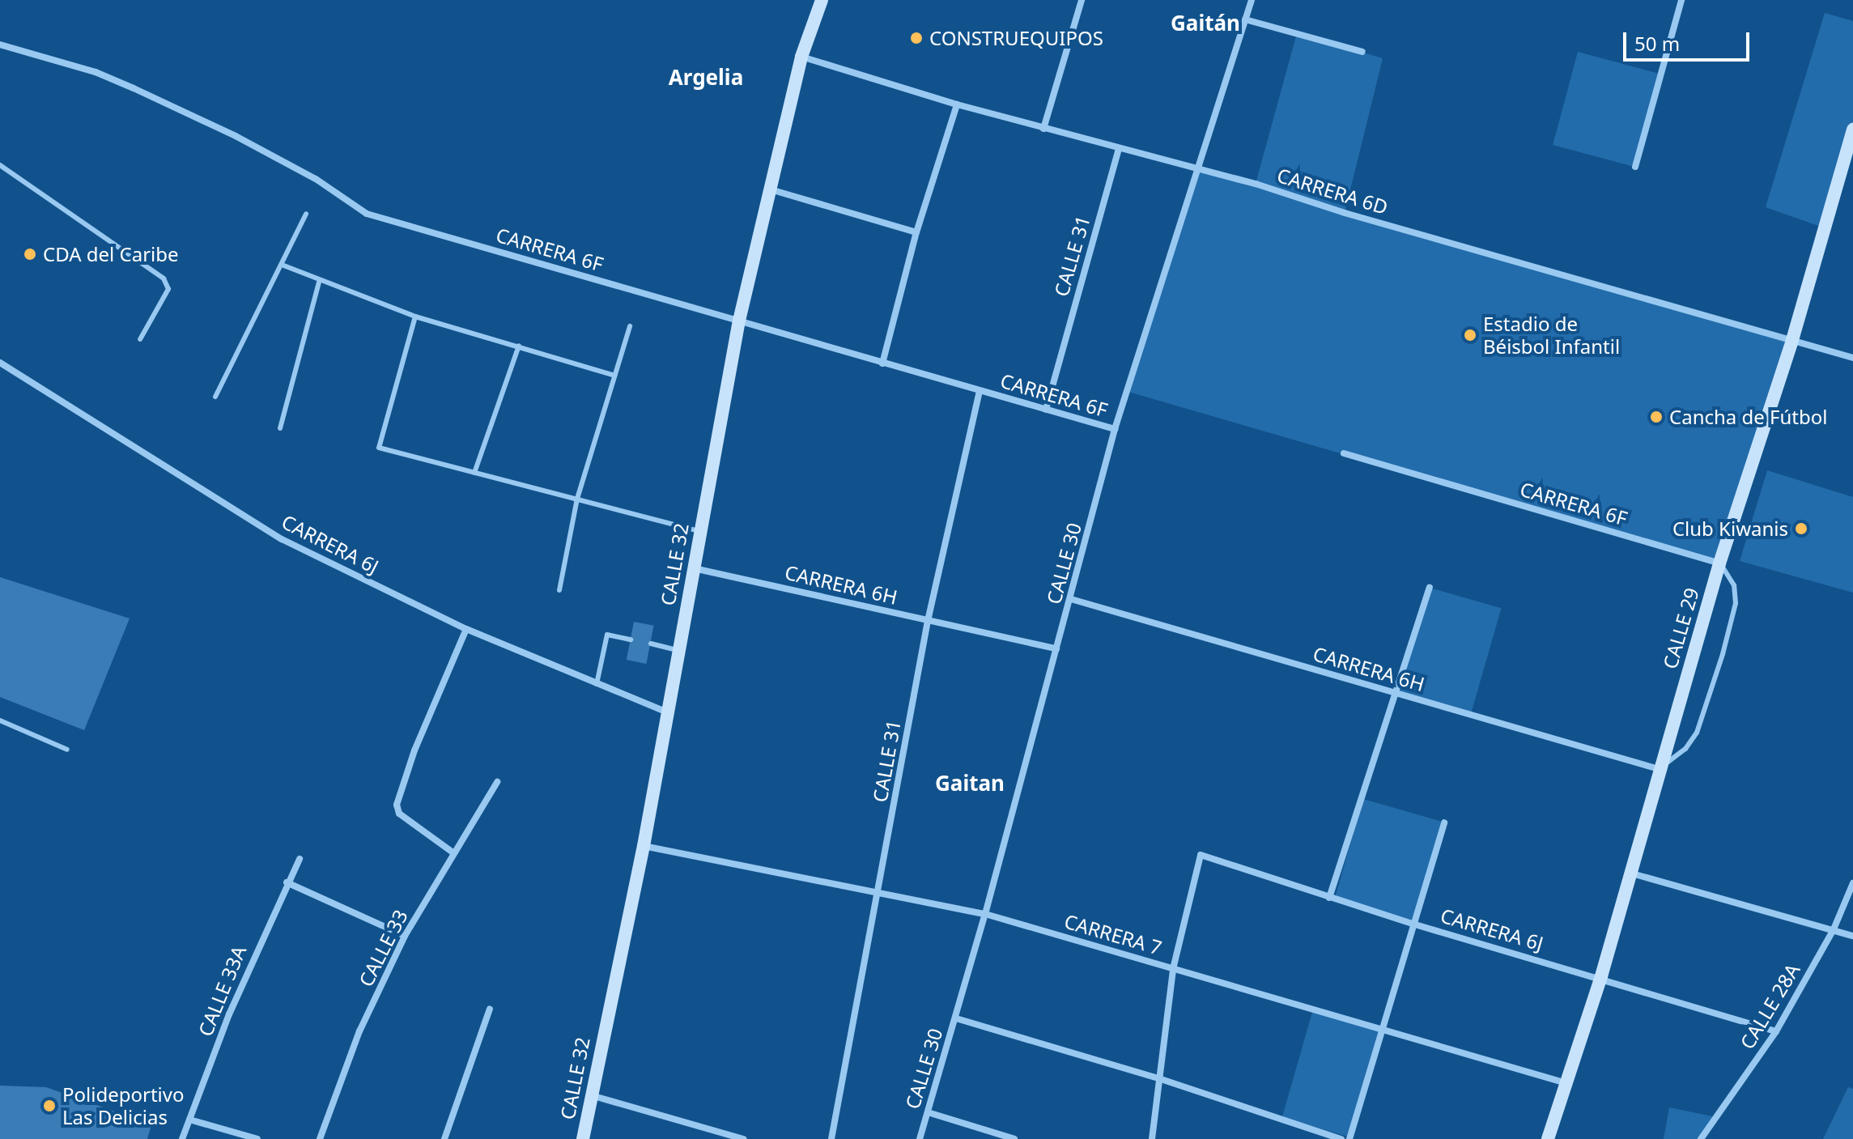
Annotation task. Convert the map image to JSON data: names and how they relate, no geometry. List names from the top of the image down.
{
  "streets": {
    "main road": ["CALLE 32", "CALLE 29"],
    "street": [
      "CARRERA 6D",
      "CARRERA 6F",
      "CALLE 31",
      "CARRERA 6J",
      "CALLE 30",
      "CARRERA 6H",
      "CARRERA 7",
      "CALLE 33",
      "CALLE 33A",
      "CALLE 28A"
    ]
  },
  "crossings": [
    ["CARRERA 6D", "CALLE 31"],
    ["CARRERA 6D", "CALLE 30"],
    ["CARRERA 6D", "CALLE 32"],
    ["CARRERA 6D", "CALLE 29"],
    ["CARRERA 6F", "CALLE 31"],
    ["CARRERA 6F", "CALLE 30"],
    ["CARRERA 6F", "CALLE 32"],
    ["CARRERA 6F", "CALLE 29"],
    ["CALLE 31", "CARRERA 6H"],
    ["CALLE 31", "CARRERA 7"],
    ["CARRERA 6J", "CALLE 32"],
    ["CARRERA 6J", "CALLE 29"],
    ["CARRERA 6J", "CARRERA 7"],
    ["CARRERA 6J", "CALLE 28A"],
    ["CALLE 30", "CARRERA 6H"],
    ["CALLE 30", "CARRERA 7"],
    ["CALLE 32", "CARRERA 6H"],
    ["CALLE 32", "CARRERA 7"],
    ["CARRERA 6H", "CALLE 29"],
    ["CALLE 29", "CARRERA 7"]
  ],
  "districts": ["Gaitán", "Argelia", "Gaitan"],
  "places": [
    "CONSTRUEQUIPOS",
    "CDA del Caribe",
    "Estadio de Béisbol Infantil",
    "Cancha de Fútbol",
    "Club Kiwanis",
    "Polideportivo Las Delicias"
  ],
  "scale_bar": "50 m"
}
